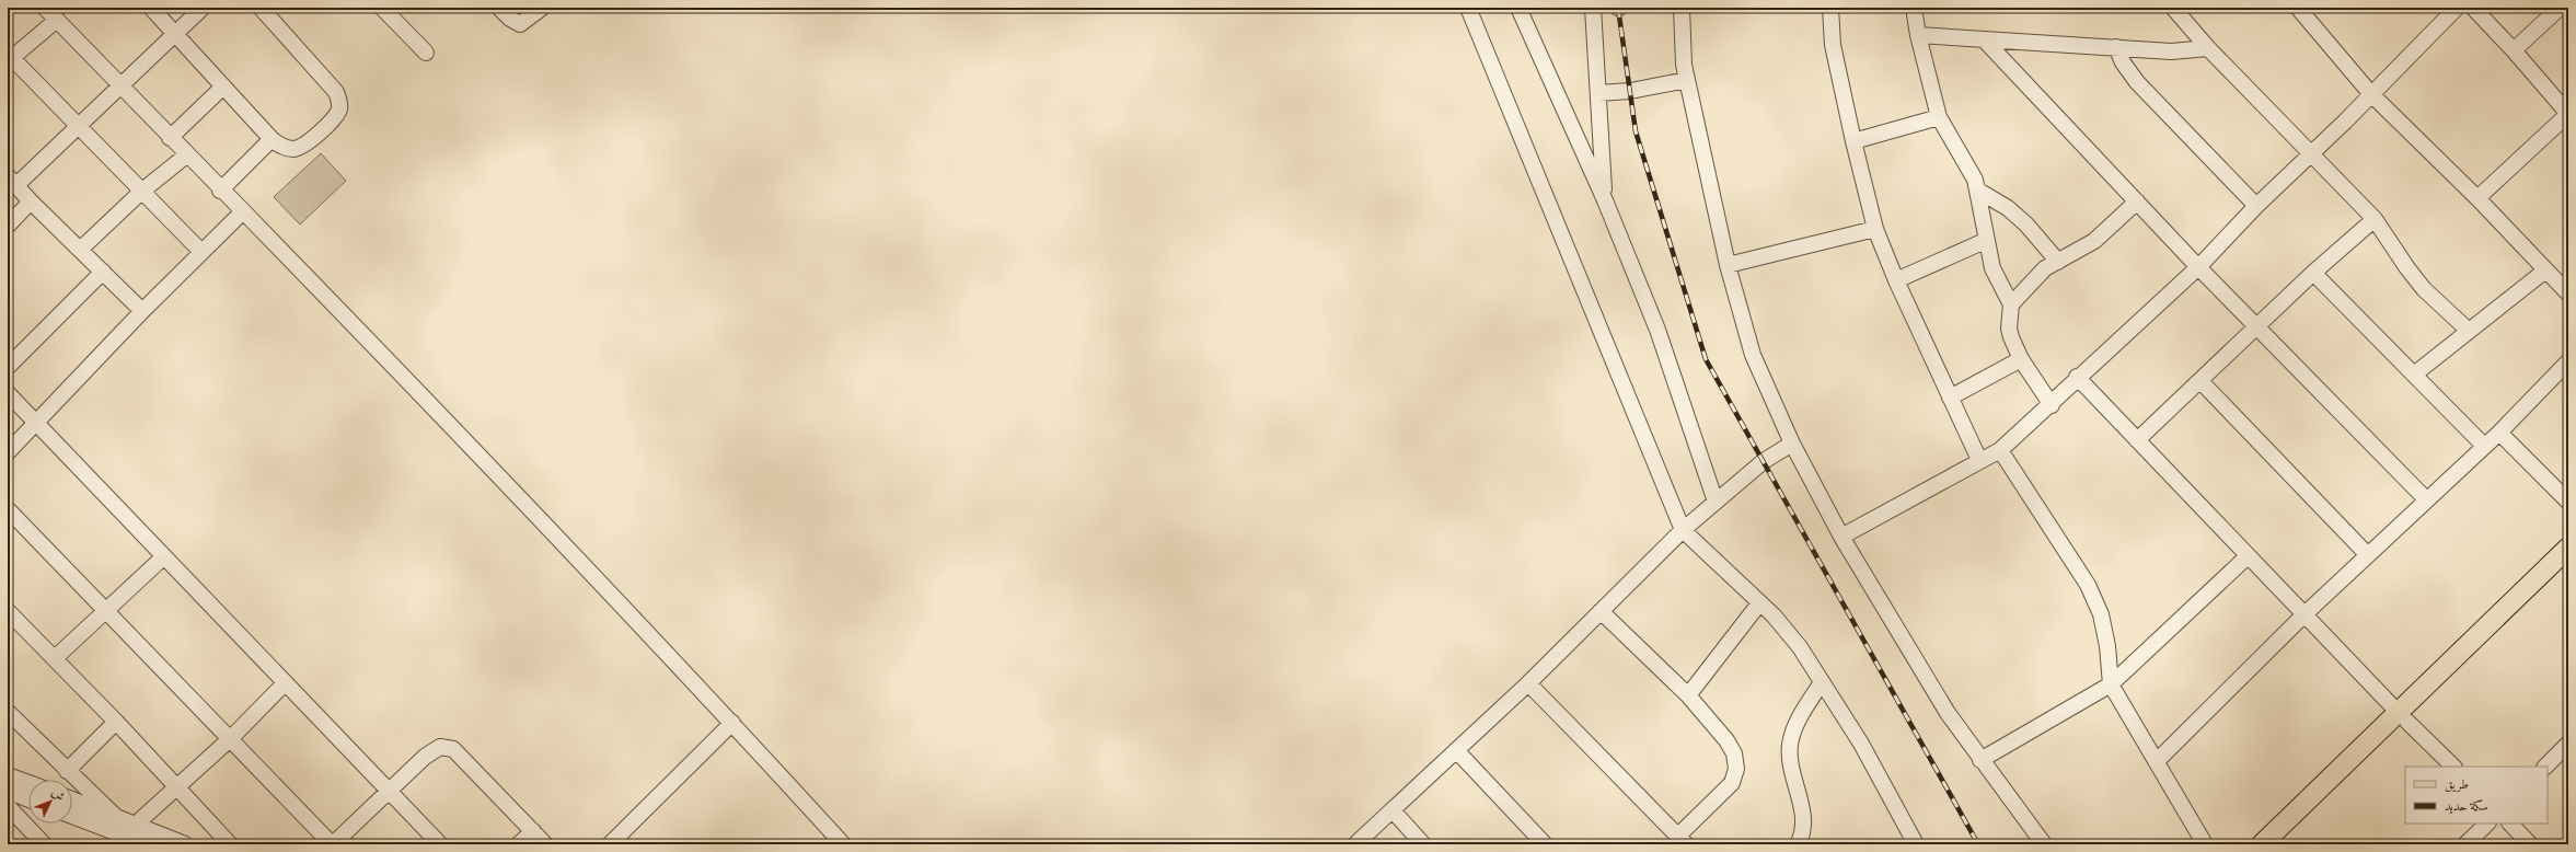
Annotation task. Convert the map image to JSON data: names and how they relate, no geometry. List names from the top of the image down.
{
  "legend": ["طريق", "سكة حديد"],
  "north": "top right"
}
